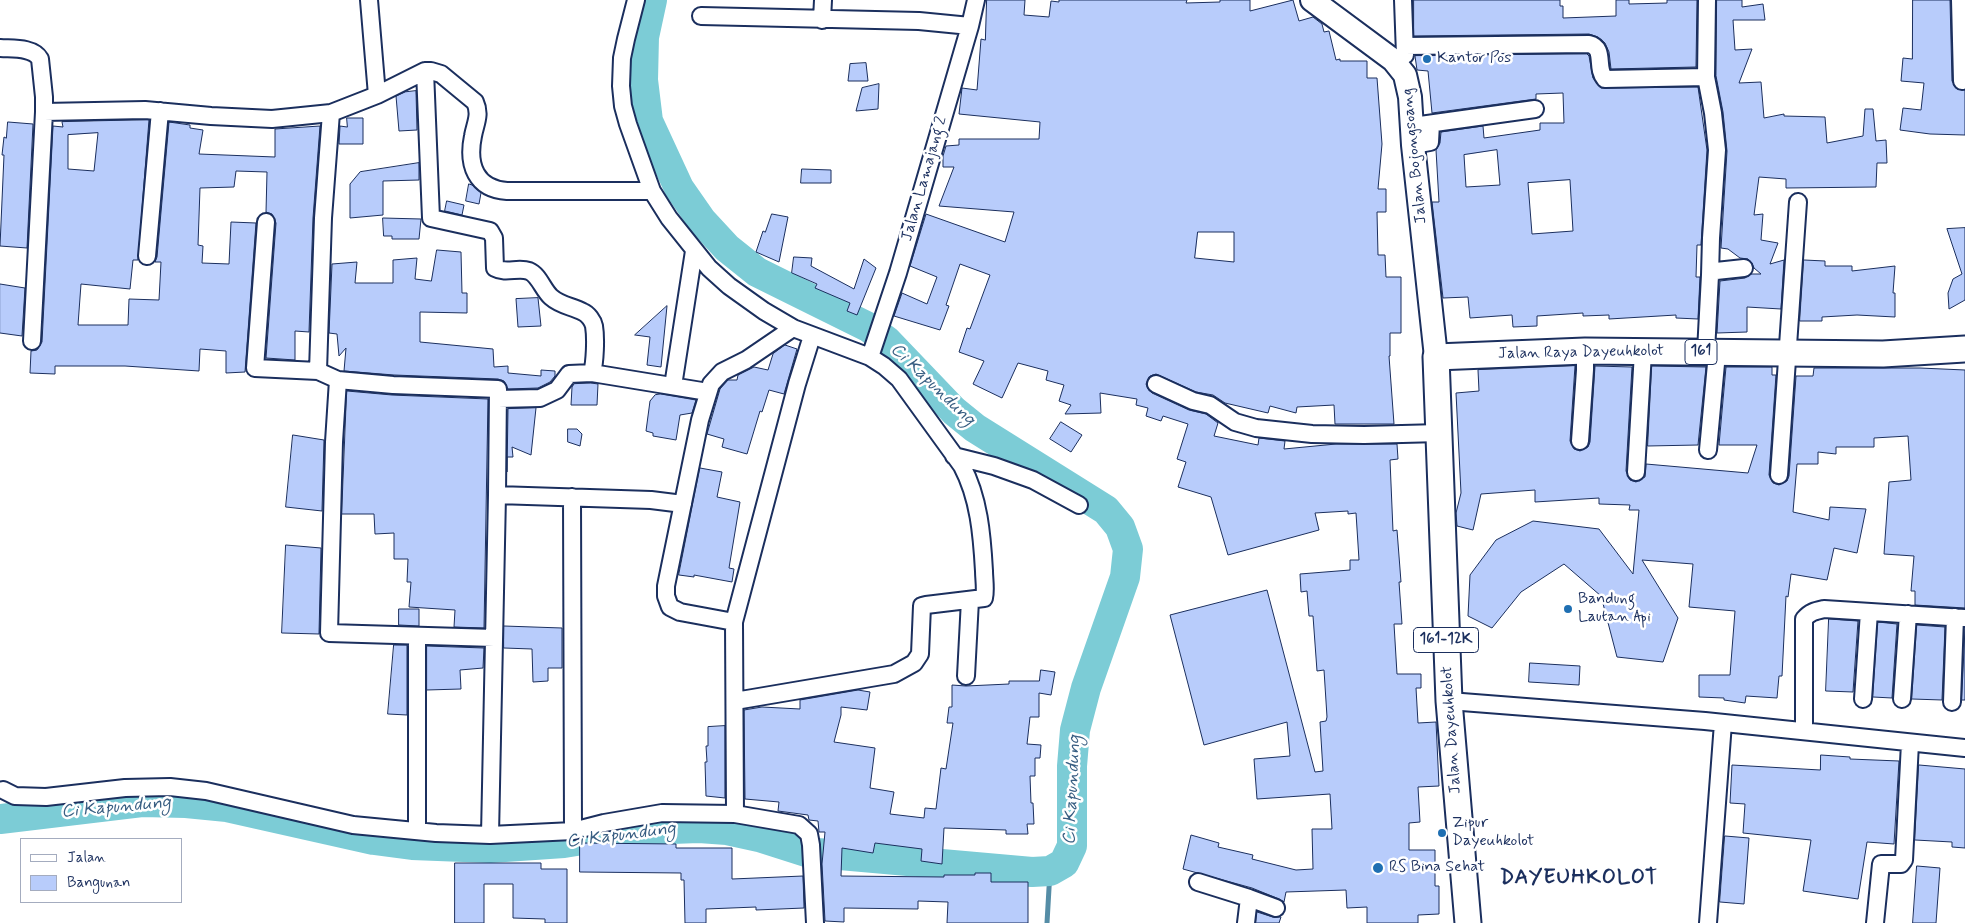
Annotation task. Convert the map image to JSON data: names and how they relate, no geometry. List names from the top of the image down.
{
  "streets": {
    "main road": [
      "Jalan Bojongsoang",
      "161",
      "Jalan Raya Dayeuhkolot",
      "161-12K",
      "Jalan Dayeuhkolot"
    ],
    "street": ["Jalan Lamajang 2"]
  },
  "crossings": [
    ["Jalan Bojongsoang", "Jalan Raya Dayeuhkolot"],
    ["Jalan Bojongsoang", "Jalan Dayeuhkolot"],
    ["Jalan Raya Dayeuhkolot", "Jalan Dayeuhkolot"]
  ],
  "districts": ["DAYEUHKOLOT"],
  "water": ["Ci Kapundung"],
  "places": [
    "Kantor Pos",
    "Bandung Lautan Api",
    "Zipur Dayeuhkolot",
    "RS Bina Sehat"
  ],
  "legend": ["Jalan", "Bangunan"]
}
